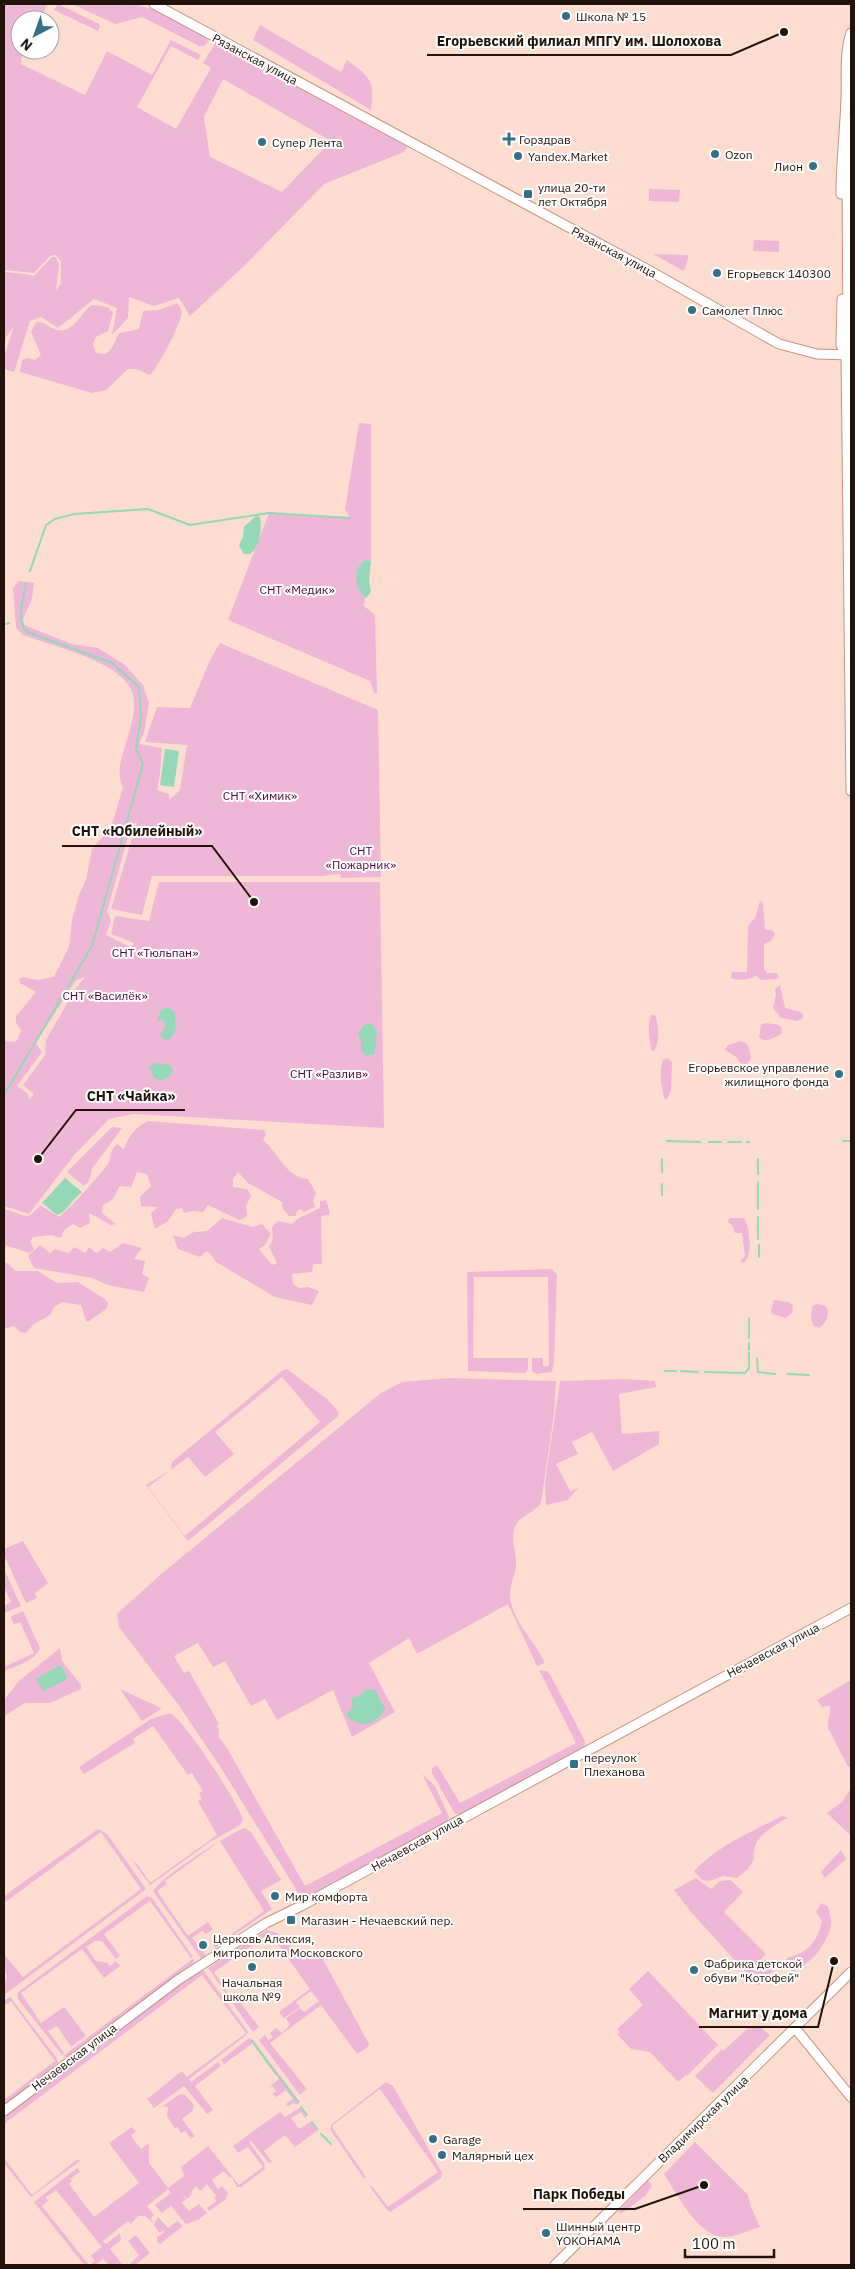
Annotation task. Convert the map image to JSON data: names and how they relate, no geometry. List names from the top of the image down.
{
  "streets": {
    "street": ["Рязанская улица", "Нечаевская улица", "Владимирская улица"]
  },
  "parks": [
    "СНТ «Медик»",
    "СНТ «Химик»",
    "СНТ «Пожарник»",
    "СНТ «Тюльпан»",
    "СНТ «Василёк»",
    "СНТ «Разлив»"
  ],
  "places": {
    "other": [
      "Школа № 15",
      "Егорьевский филиал МПГУ им. Шолохова",
      "Супер Лента",
      "Ozon",
      "Yandex.Market",
      "Лион",
      "Егорьевск 140300",
      "Самолет Плюс",
      "СНТ «Юбилейный»",
      "Егорьевское управление жилищного фонда",
      "СНТ «Чайка»",
      "Мир комфорта",
      "Церковь Алексия, митрополита Московского",
      "Магнит у дома",
      "Начальная школа №9",
      "Фабрика детской обуви \"Котофей\"",
      "Garage",
      "Малярный цех",
      "Парк Победы",
      "Шинный центр YOKOHAMA"
    ],
    "health": ["Горздрав"],
    "transit": ["улица 20-ти лет Октября", "переулок Плеханова", "Магазин - Нечаевский пер."]
  },
  "scale_bar": "100 m",
  "north": "bottom left"
}
